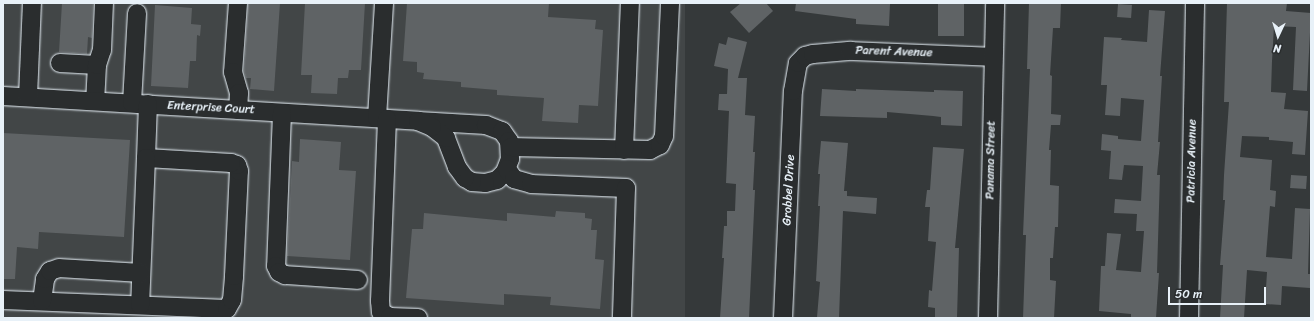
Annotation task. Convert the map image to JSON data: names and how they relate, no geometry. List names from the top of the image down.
{
  "streets": {
    "street": [
      "Parent Avenue",
      "Enterprise Court",
      "Panama Street",
      "Patricia Avenue",
      "Grobbel Drive"
    ]
  },
  "crossings": [
    ["Parent Avenue", "Panama Street"],
    ["Parent Avenue", "Grobbel Drive"]
  ],
  "scale_bar": "50 m",
  "north": "bottom"
}
